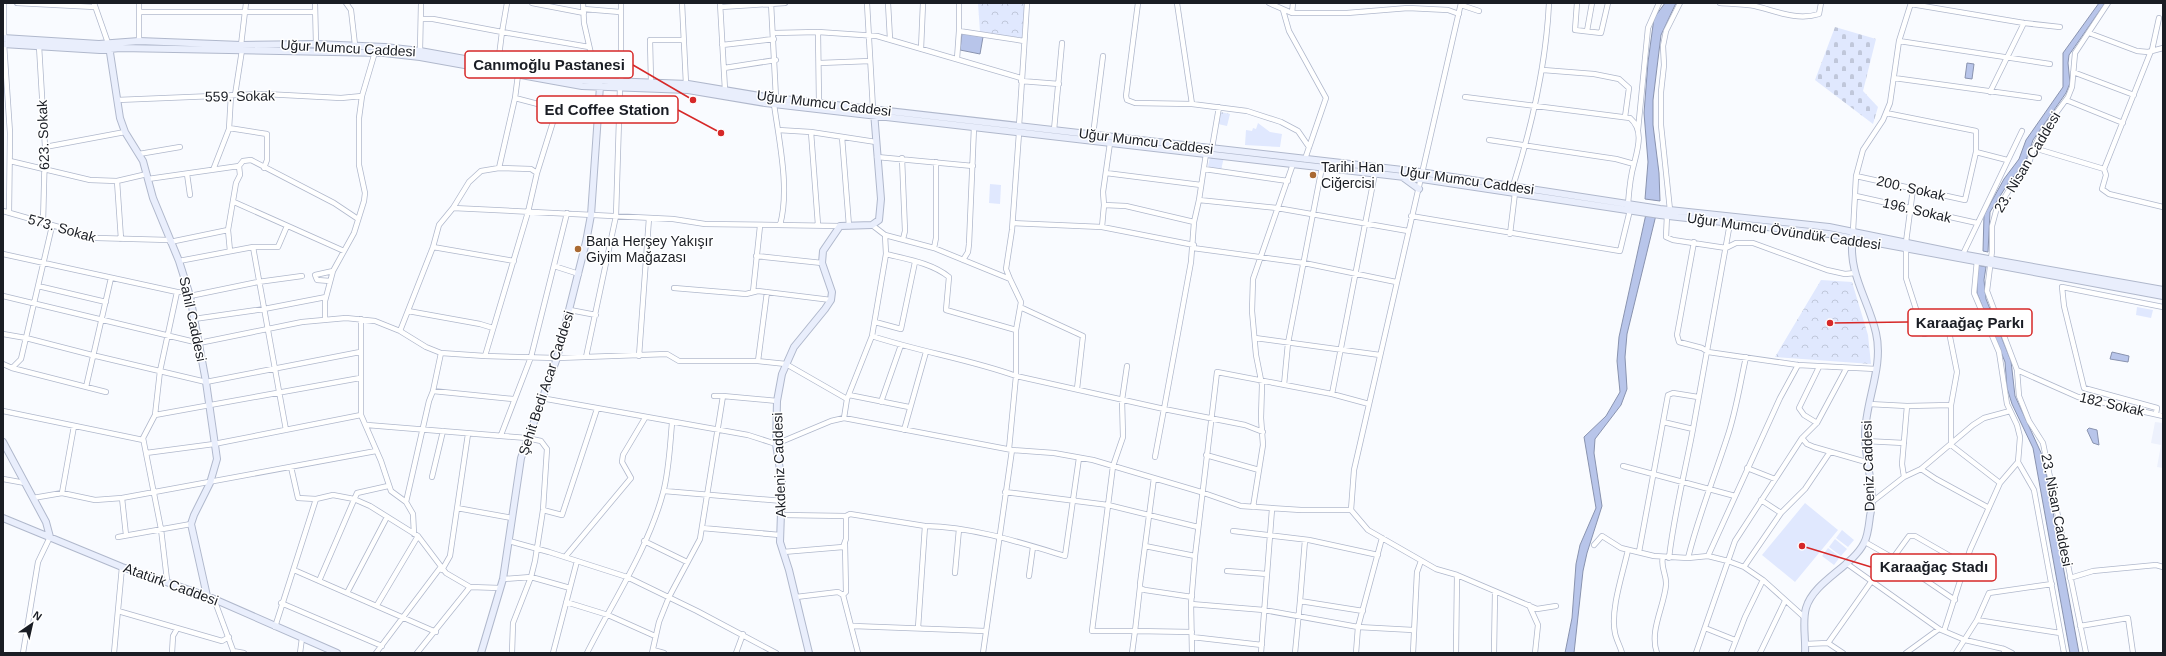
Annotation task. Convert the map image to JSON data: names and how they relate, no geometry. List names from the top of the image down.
{
  "streets": {
    "street": [
      "Uğur Mumcu Caddesi",
      "559. Sokak",
      "623. Sokak",
      "23. Nisan Caddesi",
      "200. Sokak",
      "196. Sokak",
      "573. Sokak",
      "Uğur Mumcu Övündük Caddesi",
      "Sahil Caddesi",
      "Şehit Bedi Acar Caddesi",
      "182 Sokak",
      "Akdeniz Caddesi",
      "Deniz Caddesi",
      "Atatürk Caddesi"
    ]
  },
  "crossings": [
    ["Uğur Mumcu Caddesi", "623. Sokak"],
    ["Uğur Mumcu Caddesi", "Uğur Mumcu Övündük Caddesi"],
    ["Uğur Mumcu Caddesi", "Sahil Caddesi"],
    ["Uğur Mumcu Caddesi", "Şehit Bedi Acar Caddesi"],
    ["559. Sokak", "Sahil Caddesi"],
    ["623. Sokak", "573. Sokak"],
    ["23. Nisan Caddesi", "Uğur Mumcu Övündük Caddesi"],
    ["23. Nisan Caddesi", "182 Sokak"],
    ["200. Sokak", "196. Sokak"],
    ["573. Sokak", "Sahil Caddesi"],
    ["Uğur Mumcu Övündük Caddesi", "Deniz Caddesi"]
  ],
  "places": [
    "Canımoğlu Pastanesi",
    "Ed Coffee Station",
    "Tarihi Han Ciğercisi",
    "Bana Herşey Yakışır Giyim Mağazası",
    "Karaağaç Parkı",
    "Karaağaç Stadı"
  ],
  "north": "top right"
}
